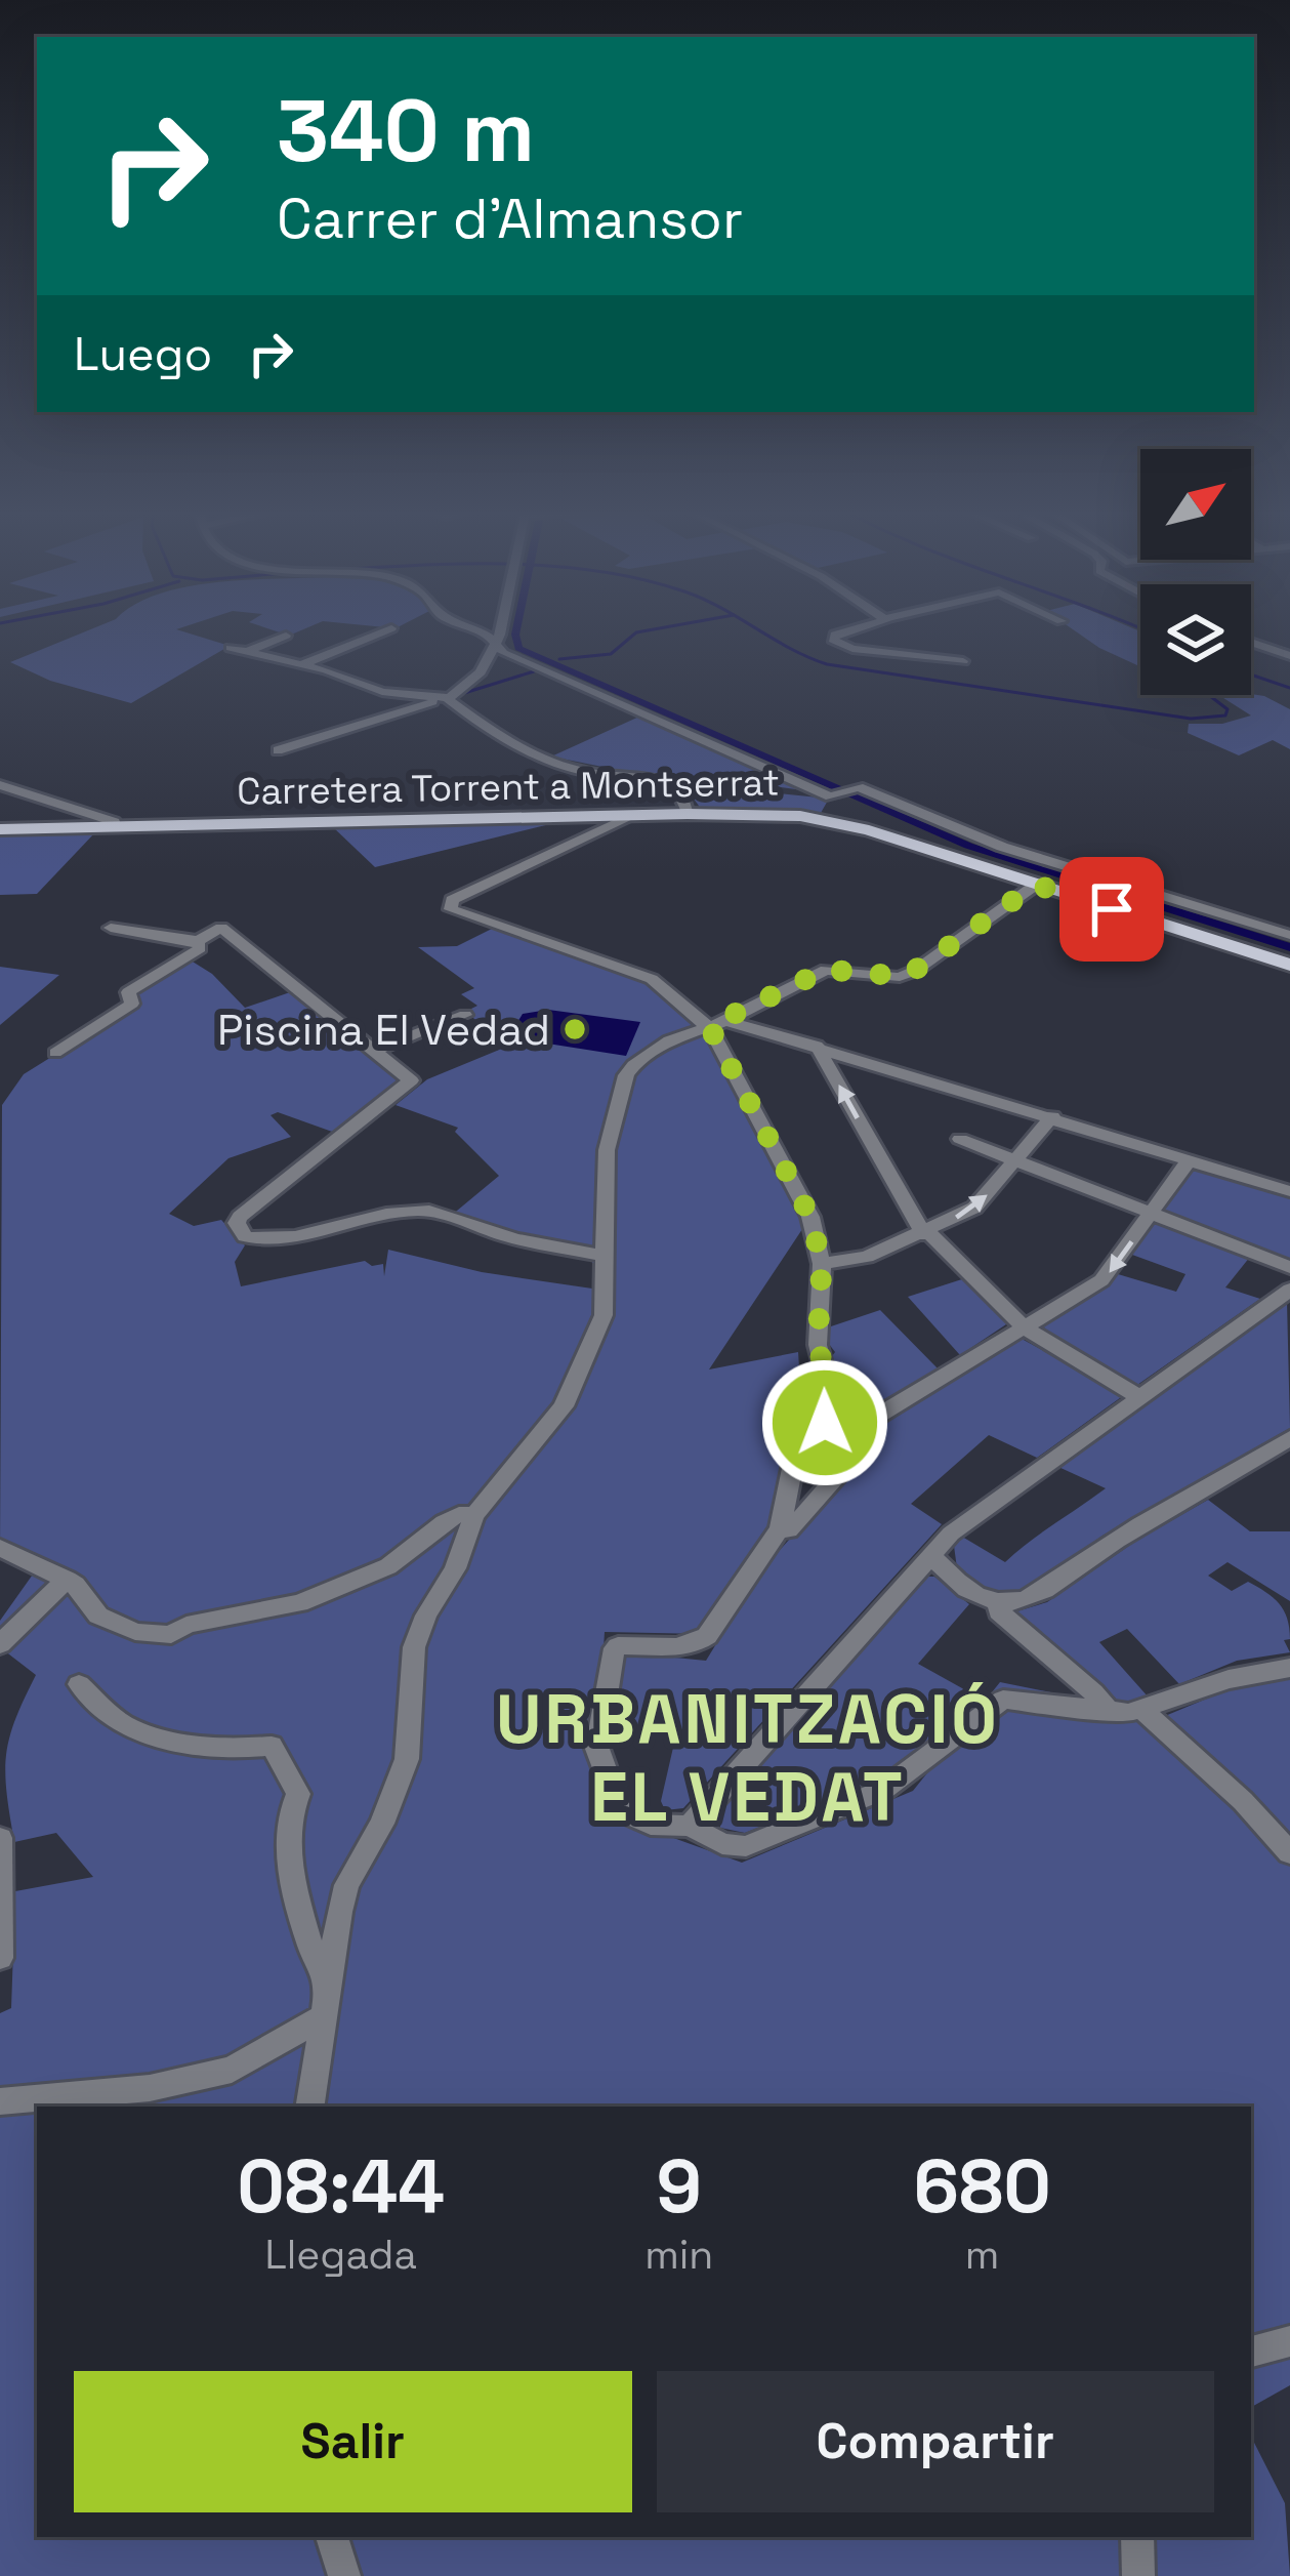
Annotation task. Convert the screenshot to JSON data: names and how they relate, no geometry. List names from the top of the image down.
{
  "streets": {
    "main road": ["Carretera Torrent a Montserrat"]
  },
  "districts": ["URBANITZACIÓ EL VEDAT"],
  "places": ["Piscina El Vedad"],
  "north": "top right",
  "page": {
    "turn": ["340 m", "Carrer d'Almansor"],
    "then": "Luego",
    "eta": [
      "08:44",
      "Llegada",
      "9",
      "min",
      "680",
      "m"
    ],
    "buttons": ["Salir", "Compartir"]
  }
}
